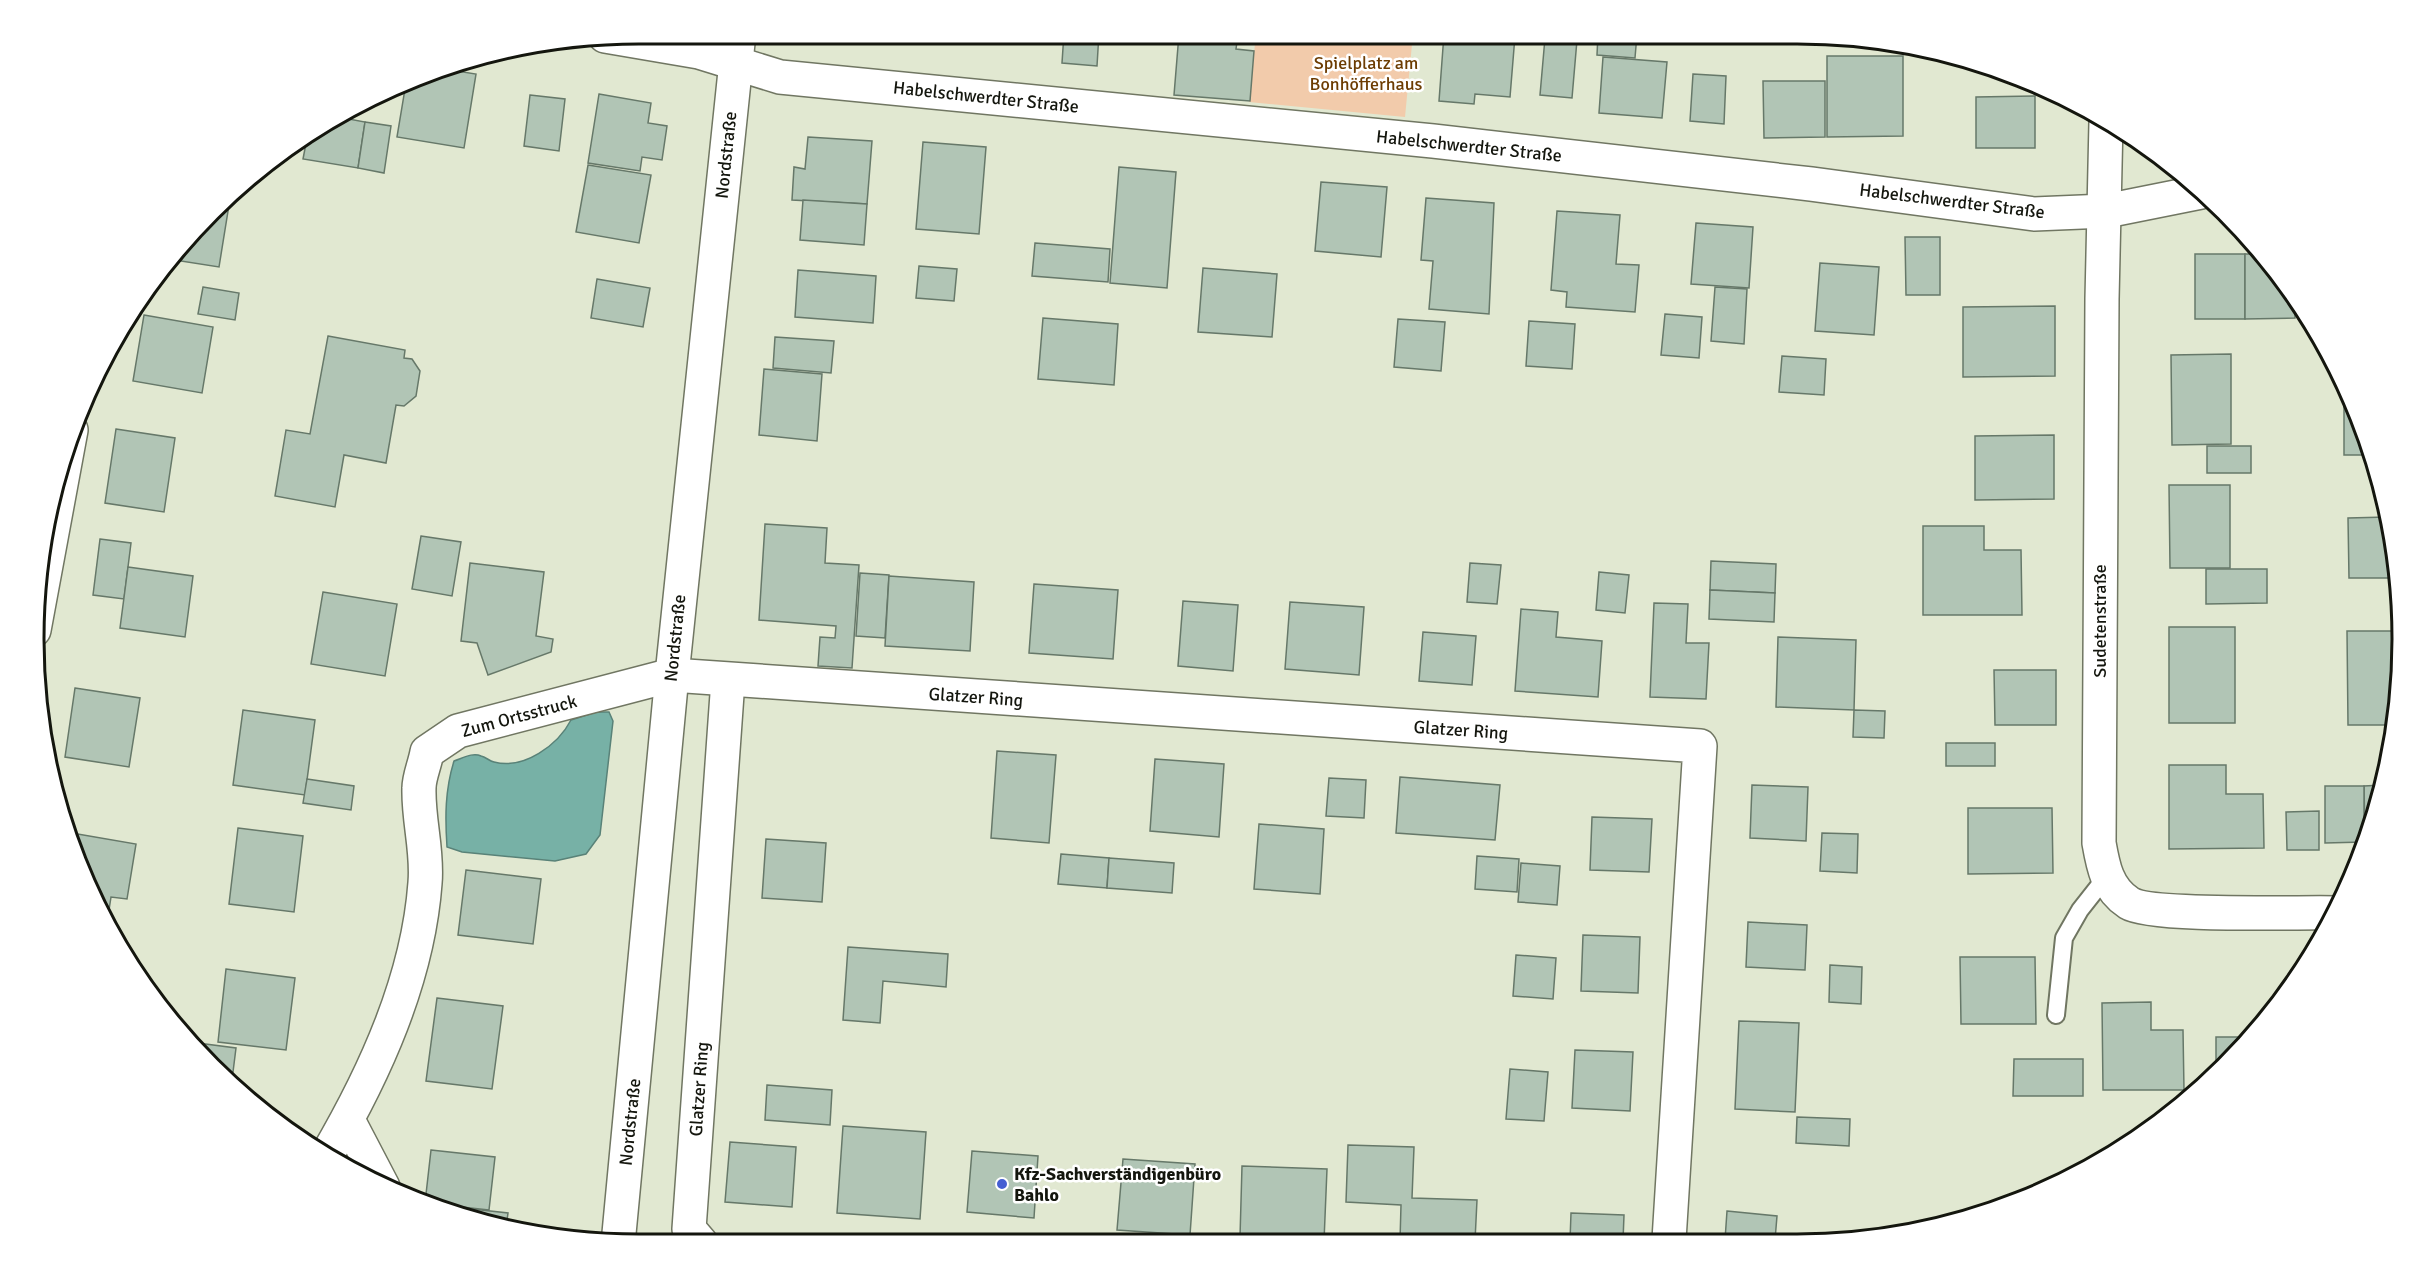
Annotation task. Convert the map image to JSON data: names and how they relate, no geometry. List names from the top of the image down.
{
  "streets": {
    "street": [
      "Habelschwerdter Straße",
      "Nordstraße",
      "Sudetenstraße",
      "Glatzer Ring",
      "Zum Ortsstruck"
    ]
  },
  "crossings": [
    ["Habelschwerdter Straße", "Nordstraße"],
    ["Habelschwerdter Straße", "Sudetenstraße"],
    ["Nordstraße", "Glatzer Ring"],
    ["Nordstraße", "Zum Ortsstruck"],
    ["Glatzer Ring", "Zum Ortsstruck"]
  ],
  "parks": ["Spielplatz am Bonhöfferhaus"],
  "places": ["Kfz-Sachverständigenbüro Bahlo"]
}
